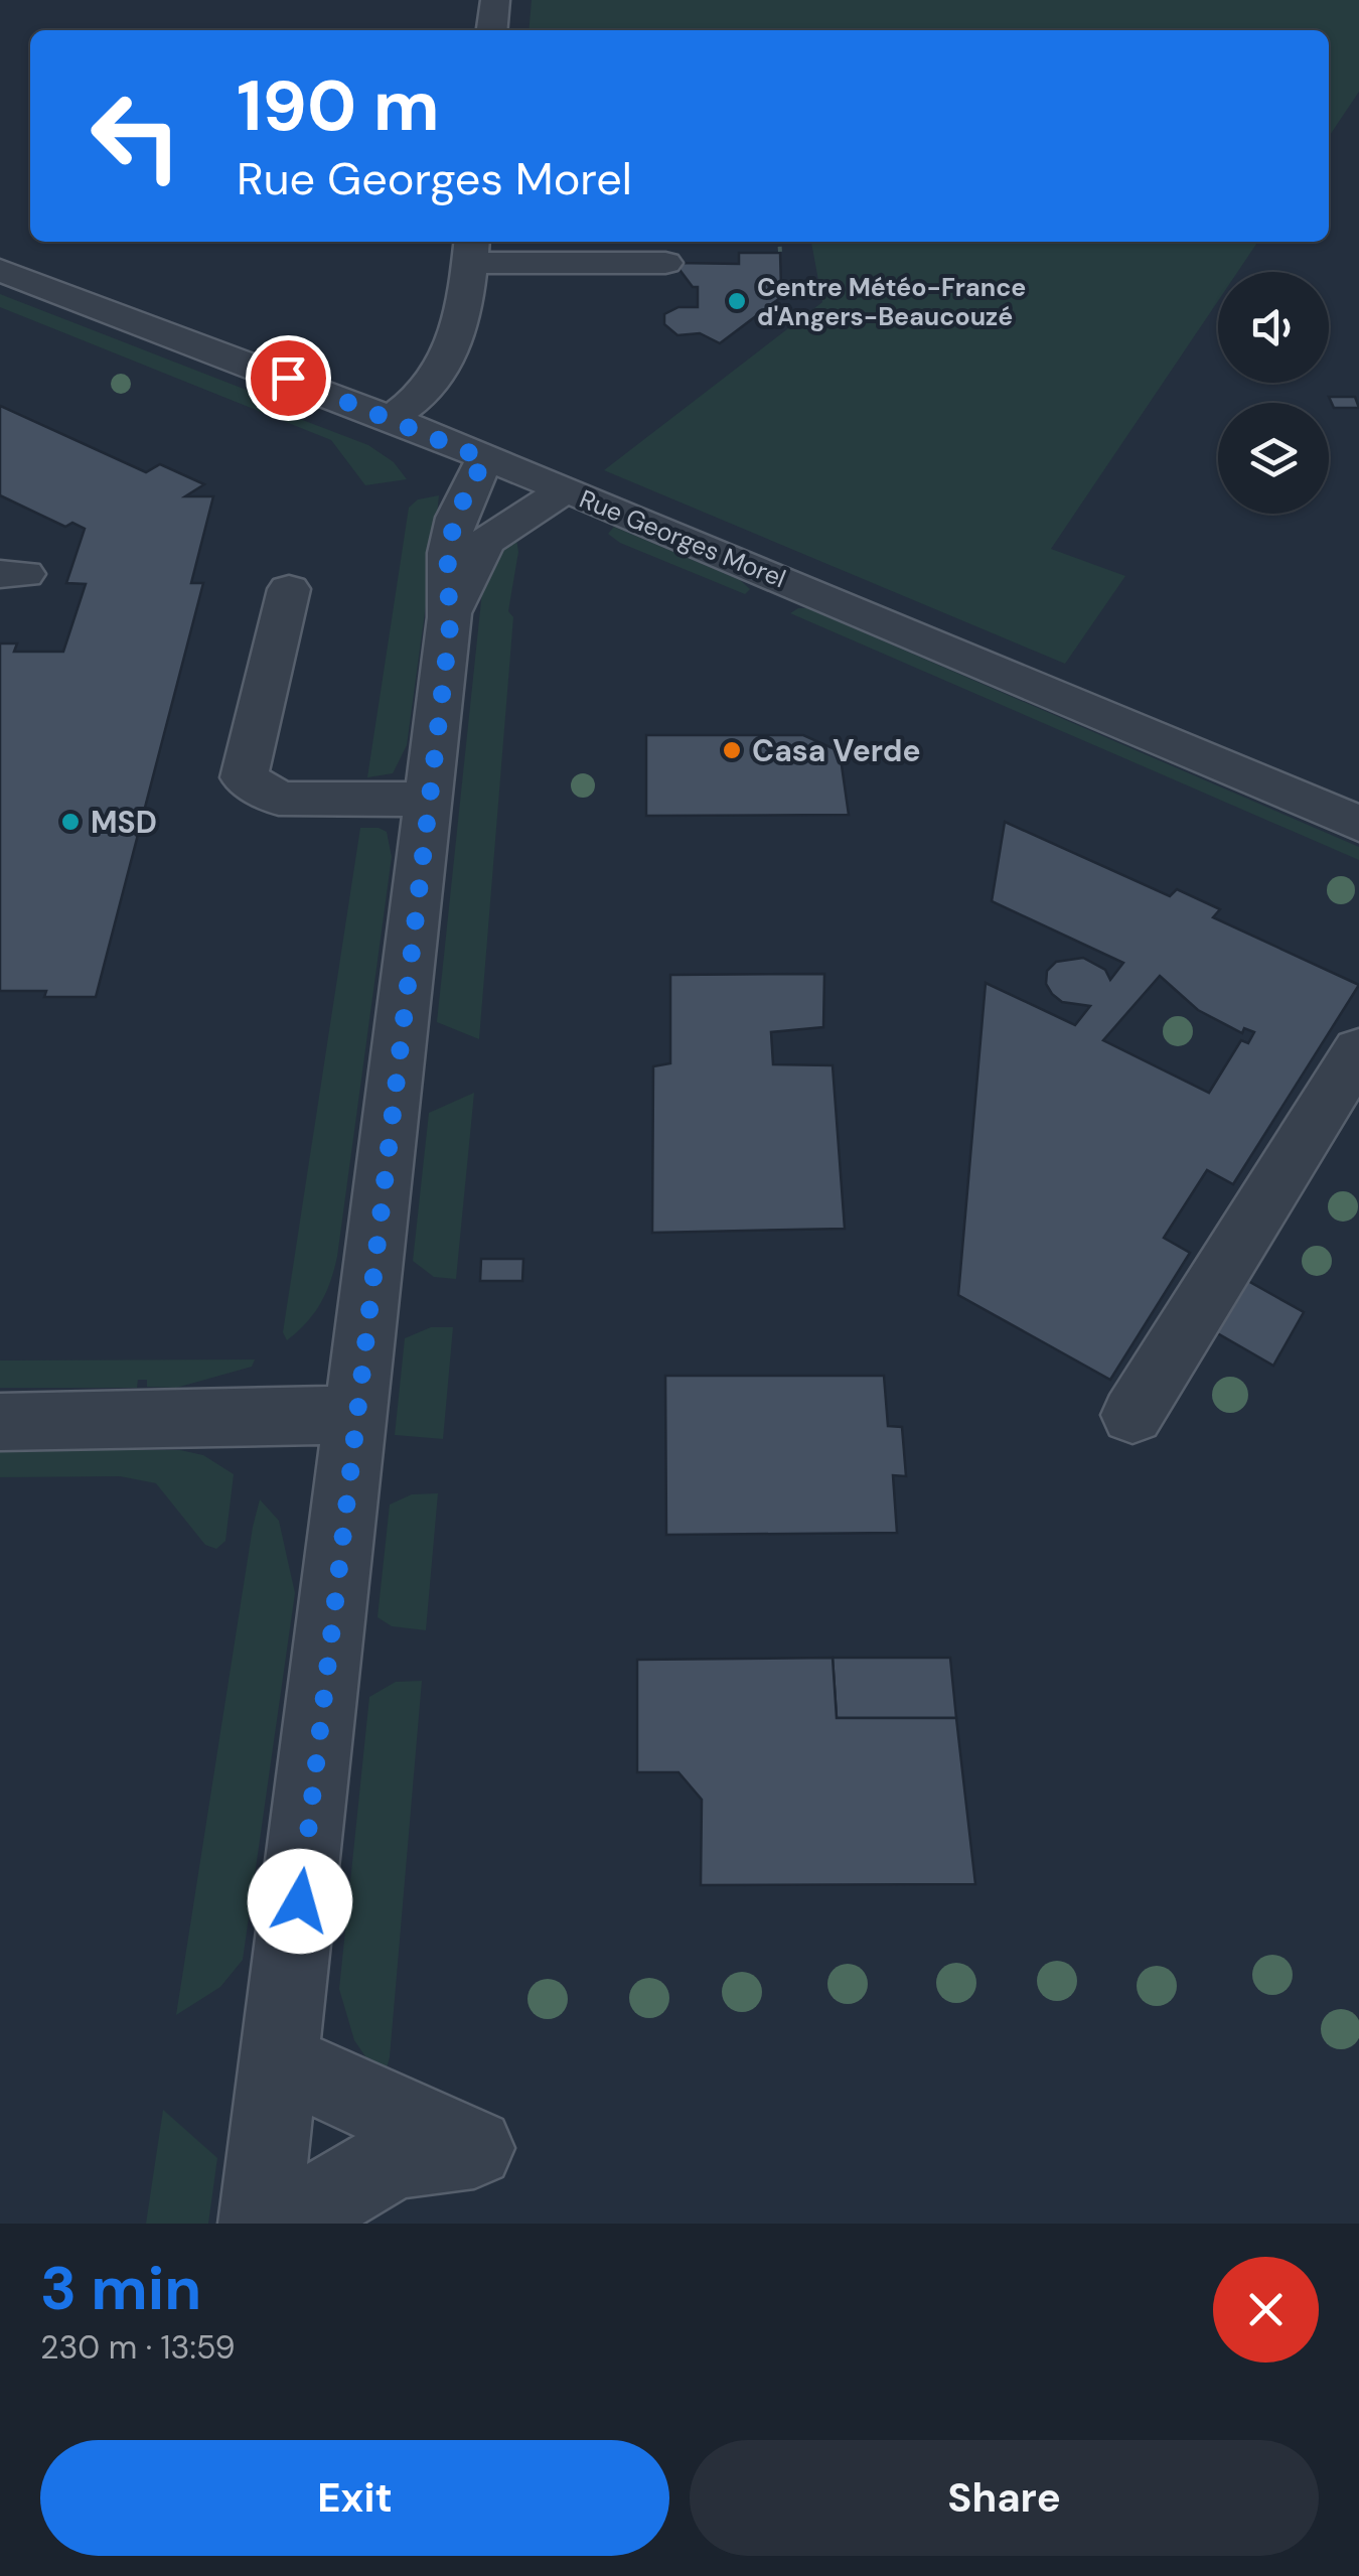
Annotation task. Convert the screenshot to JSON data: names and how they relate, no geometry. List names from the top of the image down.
{
  "streets": {
    "street": ["Rue Georges Morel"]
  },
  "places": ["Centre Météo-France d'Angers-Beaucouzé", "Casa Verde", "MSD"],
  "page": {
    "turn": ["190 m", "Rue Georges Morel"],
    "heading": ["3 min", "230 m · 13:59"],
    "buttons": ["Exit", "Share"]
  }
}
